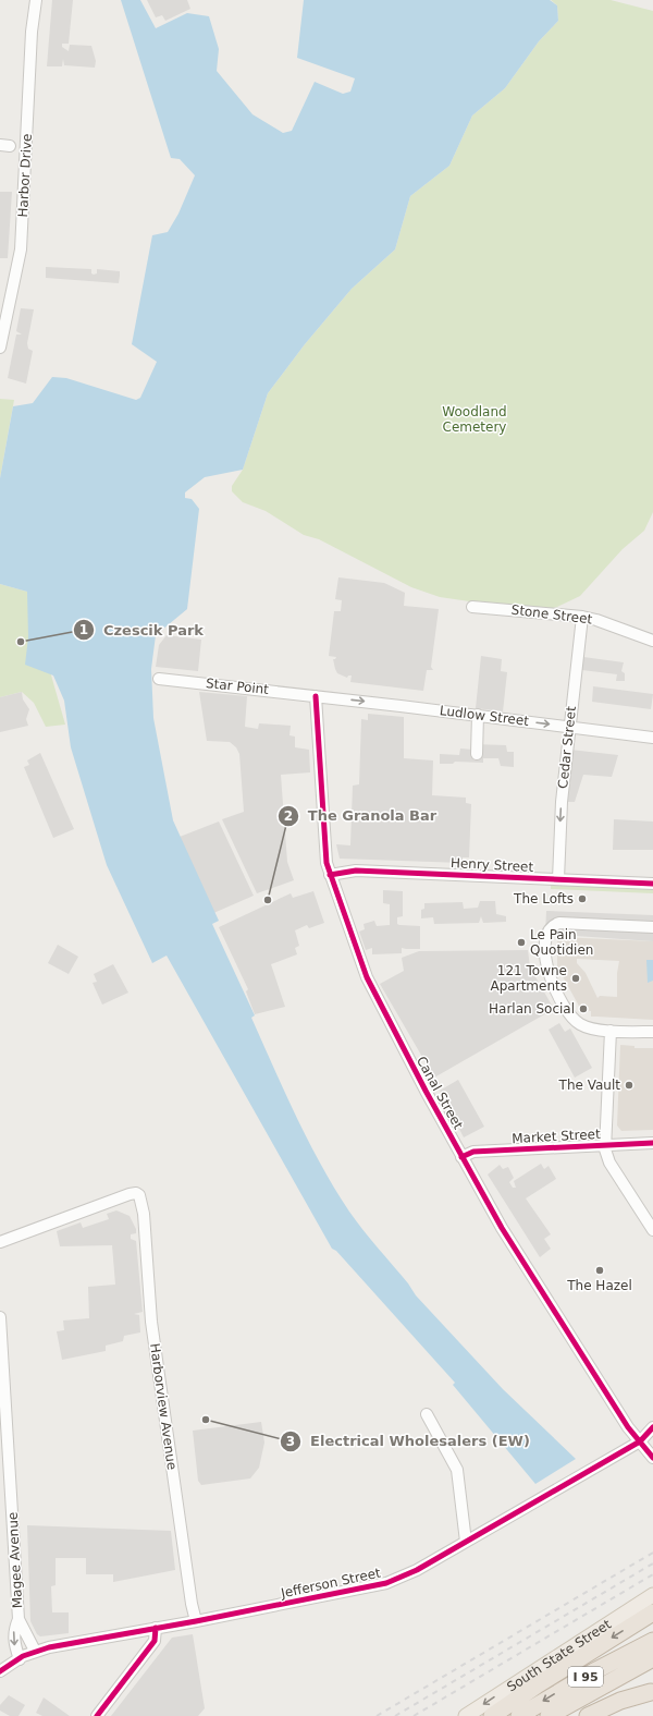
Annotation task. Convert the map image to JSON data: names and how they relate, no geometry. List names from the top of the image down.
{
  "streets": {
    "highway": ["I 95"],
    "main road": ["South State Street"],
    "street": [
      "Harbor Drive",
      "Stone Street",
      "Star Point",
      "Ludlow Street",
      "Cedar Street",
      "Henry Street",
      "Canal Street",
      "Market Street",
      "Harborview Avenue",
      "Magee Avenue",
      "Jefferson Street"
    ]
  },
  "crossings": [
    ["Stone Street", "Cedar Street"],
    ["Star Point", "Ludlow Street"],
    ["Star Point", "Canal Street"],
    ["Ludlow Street", "Cedar Street"],
    ["Ludlow Street", "Canal Street"],
    ["Cedar Street", "Henry Street"],
    ["Henry Street", "Canal Street"],
    ["Canal Street", "Market Street"],
    ["Canal Street", "Jefferson Street"],
    ["Harborview Avenue", "Jefferson Street"],
    ["Magee Avenue", "Jefferson Street"]
  ],
  "one_way": ["Ludlow Street", "Cedar Street", "South State Street"],
  "parks": ["Woodland Cemetery"],
  "places": [
    "Czescik Park",
    "The Lofts",
    "The Granola Bar",
    "Le Pain Quotidien",
    "121 Towne Apartments",
    "Harlan Social",
    "The Vault",
    "The Hazel",
    "Electrical Wholesalers (EW)"
  ]
}
